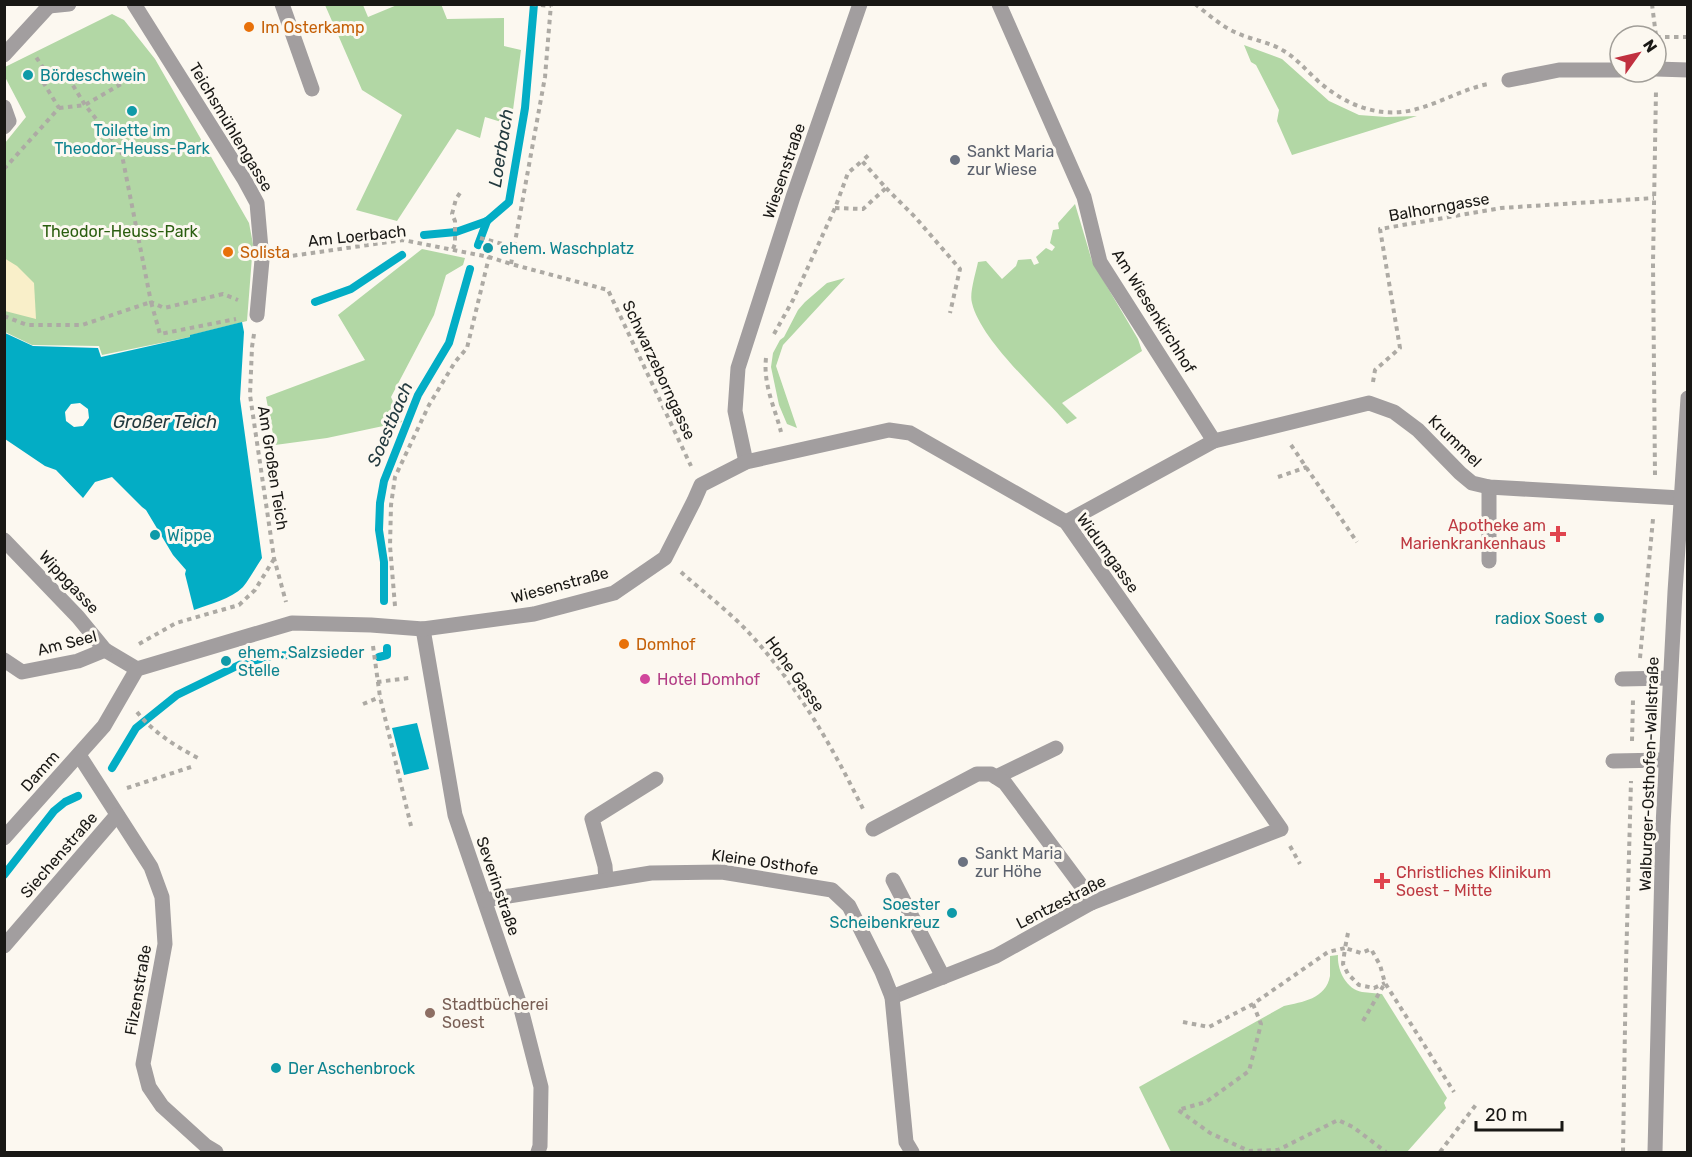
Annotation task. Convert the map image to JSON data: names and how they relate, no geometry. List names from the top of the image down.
{
  "streets": {
    "street": [
      "Teichsmühlengasse",
      "Wiesenstraße",
      "Am Wiesenkirchhof",
      "Krummel",
      "Widumgasse",
      "Wippgasse",
      "Am Seel",
      "Damm",
      "Walburger-Osthofen-Wallstraße",
      "Siechenstraße",
      "Kleine Osthofe",
      "Severinstraße",
      "Lentzestraße",
      "Filzenstraße"
    ],
    "path": [
      "Balhorngasse",
      "Am Loerbach",
      "Schwarzeborngasse",
      "Am Großen Teich",
      "Hohe Gasse"
    ]
  },
  "crossings": [
    ["Teichsmühlengasse", "Am Loerbach"],
    ["Teichsmühlengasse", "Am Großen Teich"],
    ["Wiesenstraße", "Schwarzeborngasse"],
    ["Wiesenstraße", "Am Großen Teich"],
    ["Wiesenstraße", "Widumgasse"],
    ["Wiesenstraße", "Am Seel"],
    ["Wiesenstraße", "Hohe Gasse"],
    ["Wiesenstraße", "Severinstraße"],
    ["Balhorngasse", "Krummel"],
    ["Am Loerbach", "Schwarzeborngasse"],
    ["Krummel", "Walburger-Osthofen-Wallstraße"],
    ["Widumgasse", "Lentzestraße"],
    ["Wippgasse", "Am Seel"],
    ["Damm", "Filzenstraße"],
    ["Siechenstraße", "Filzenstraße"],
    ["Kleine Osthofe", "Severinstraße"],
    ["Kleine Osthofe", "Lentzestraße"]
  ],
  "water": ["Loerbach", "Großer Teich", "Soestbach"],
  "parks": ["Theodor-Heuss-Park"],
  "places": {
    "other": [
      "Im Osterkamp",
      "Bördeschwein",
      "Toilette im Theodor-Heuss-Park",
      "Sankt Maria zur Wiese",
      "ehem. Waschplatz",
      "Solista",
      "Wippe",
      "radiox Soest",
      "Domhof",
      "ehem. Salzsieder Stelle",
      "Hotel Domhof",
      "Sankt Maria zur Höhe",
      "Soester Scheibenkreuz",
      "Stadtbücherei Soest",
      "Der Aschenbrock"
    ],
    "health": ["Apotheke am Marienkrankenhaus", "Christliches Klinikum Soest - Mitte"]
  },
  "scale_bar": "20 m",
  "north": "top right"
}
